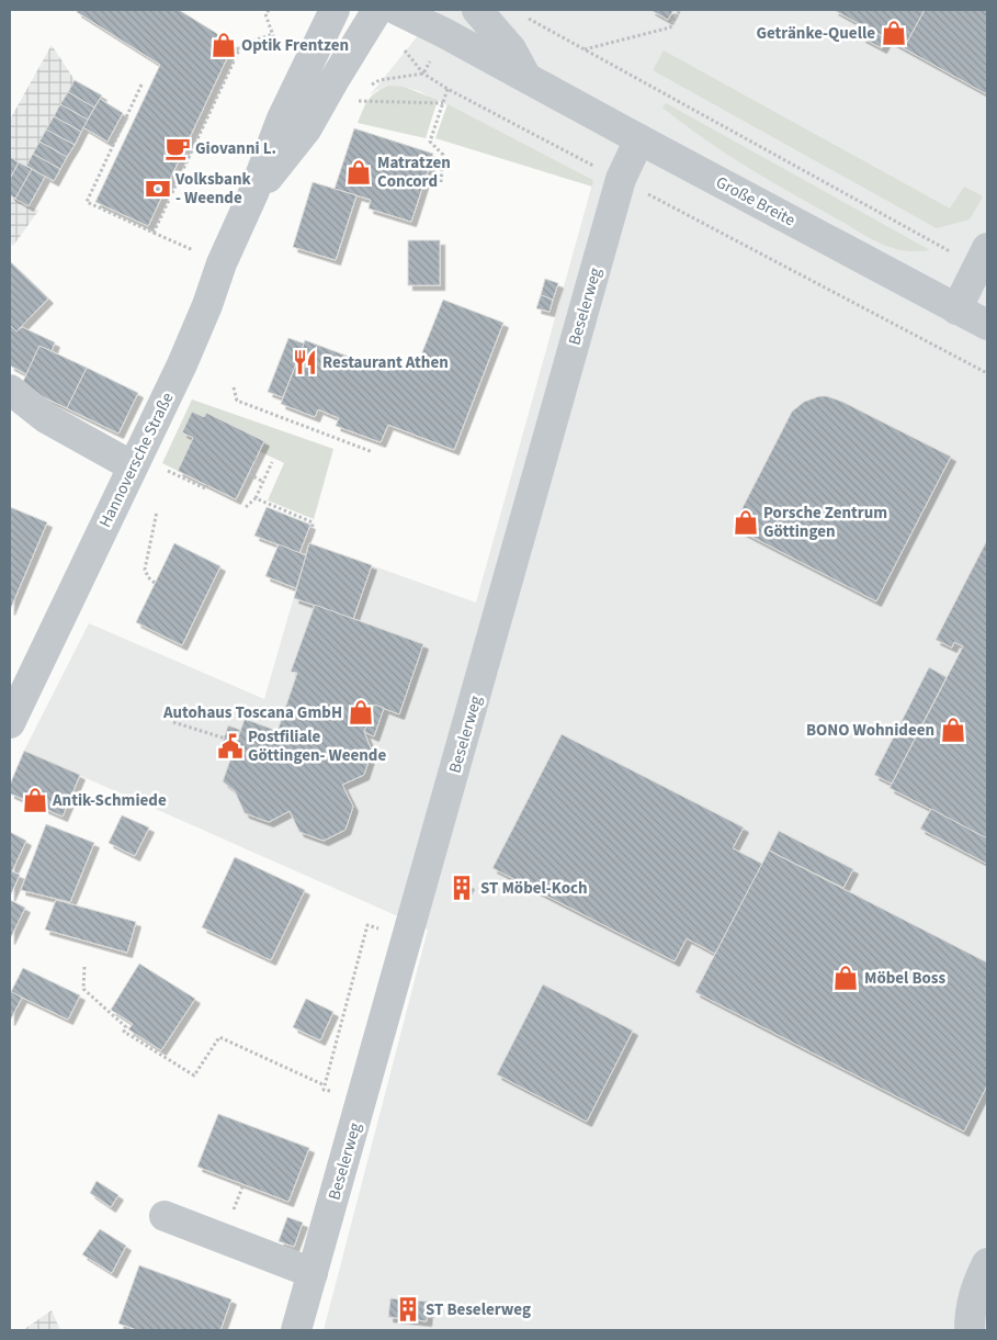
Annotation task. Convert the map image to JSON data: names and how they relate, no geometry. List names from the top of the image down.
{
  "streets": {
    "street": ["Große Breite", "Beselerweg", "Hannoversche Straße"]
  },
  "crossings": [
    ["Große Breite", "Beselerweg"],
    ["Große Breite", "Hannoversche Straße"]
  ],
  "places": {
    "shop": [
      "Getränke-Quelle",
      "Optik Frentzen",
      "Matratzen Concord",
      "Porsche Zentrum Göttingen",
      "Autohaus Toscana GmbH",
      "BONO Wohnideen",
      "Antik-Schmiede",
      "Möbel Boss"
    ],
    "cafe": ["Giovanni L."],
    "bank": ["Volksbank - Weende"],
    "restaurant": ["Restaurant Athen"],
    "public building": ["Postfiliale Göttingen- Weende"],
    "building": ["ST Möbel-Koch", "ST Beselerweg"]
  }
}
